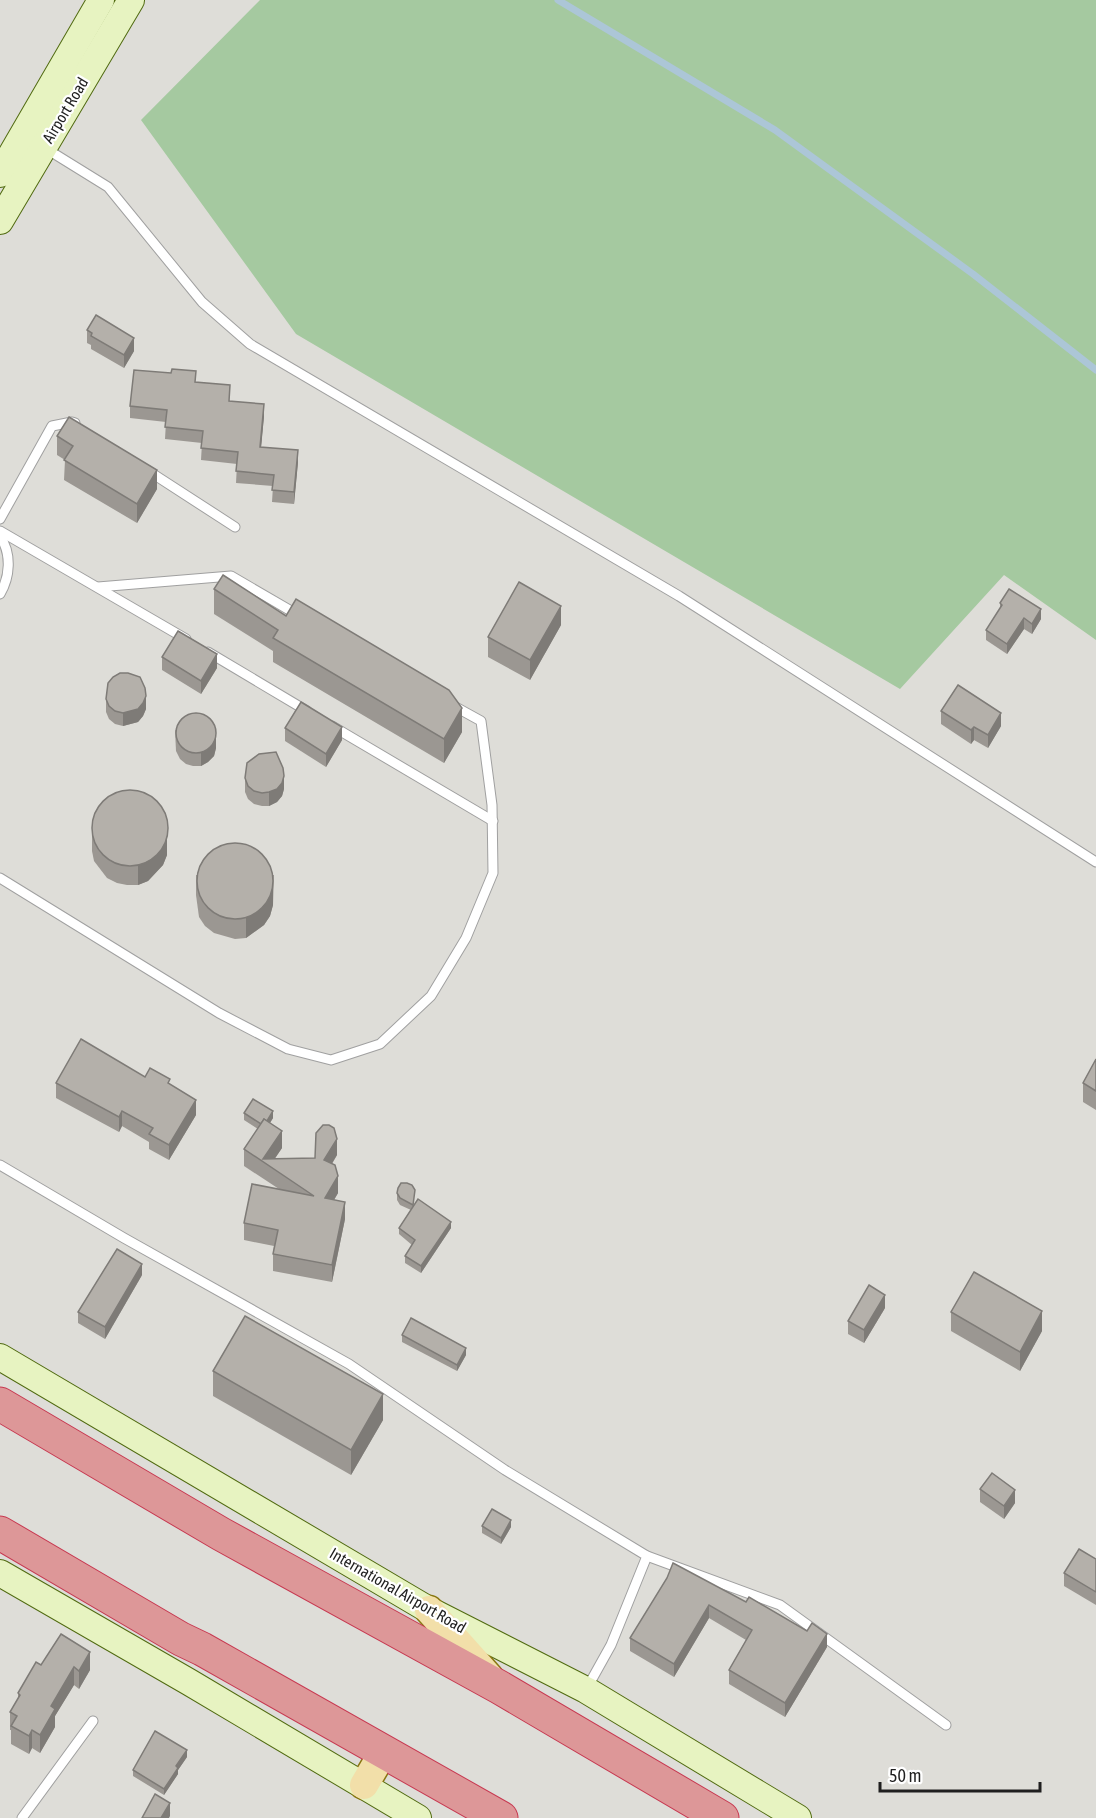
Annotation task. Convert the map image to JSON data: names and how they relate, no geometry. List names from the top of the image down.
{
  "streets": {
    "main road": ["Airport Road", "International Airport Road"]
  },
  "scale_bar": "50 m"
}
